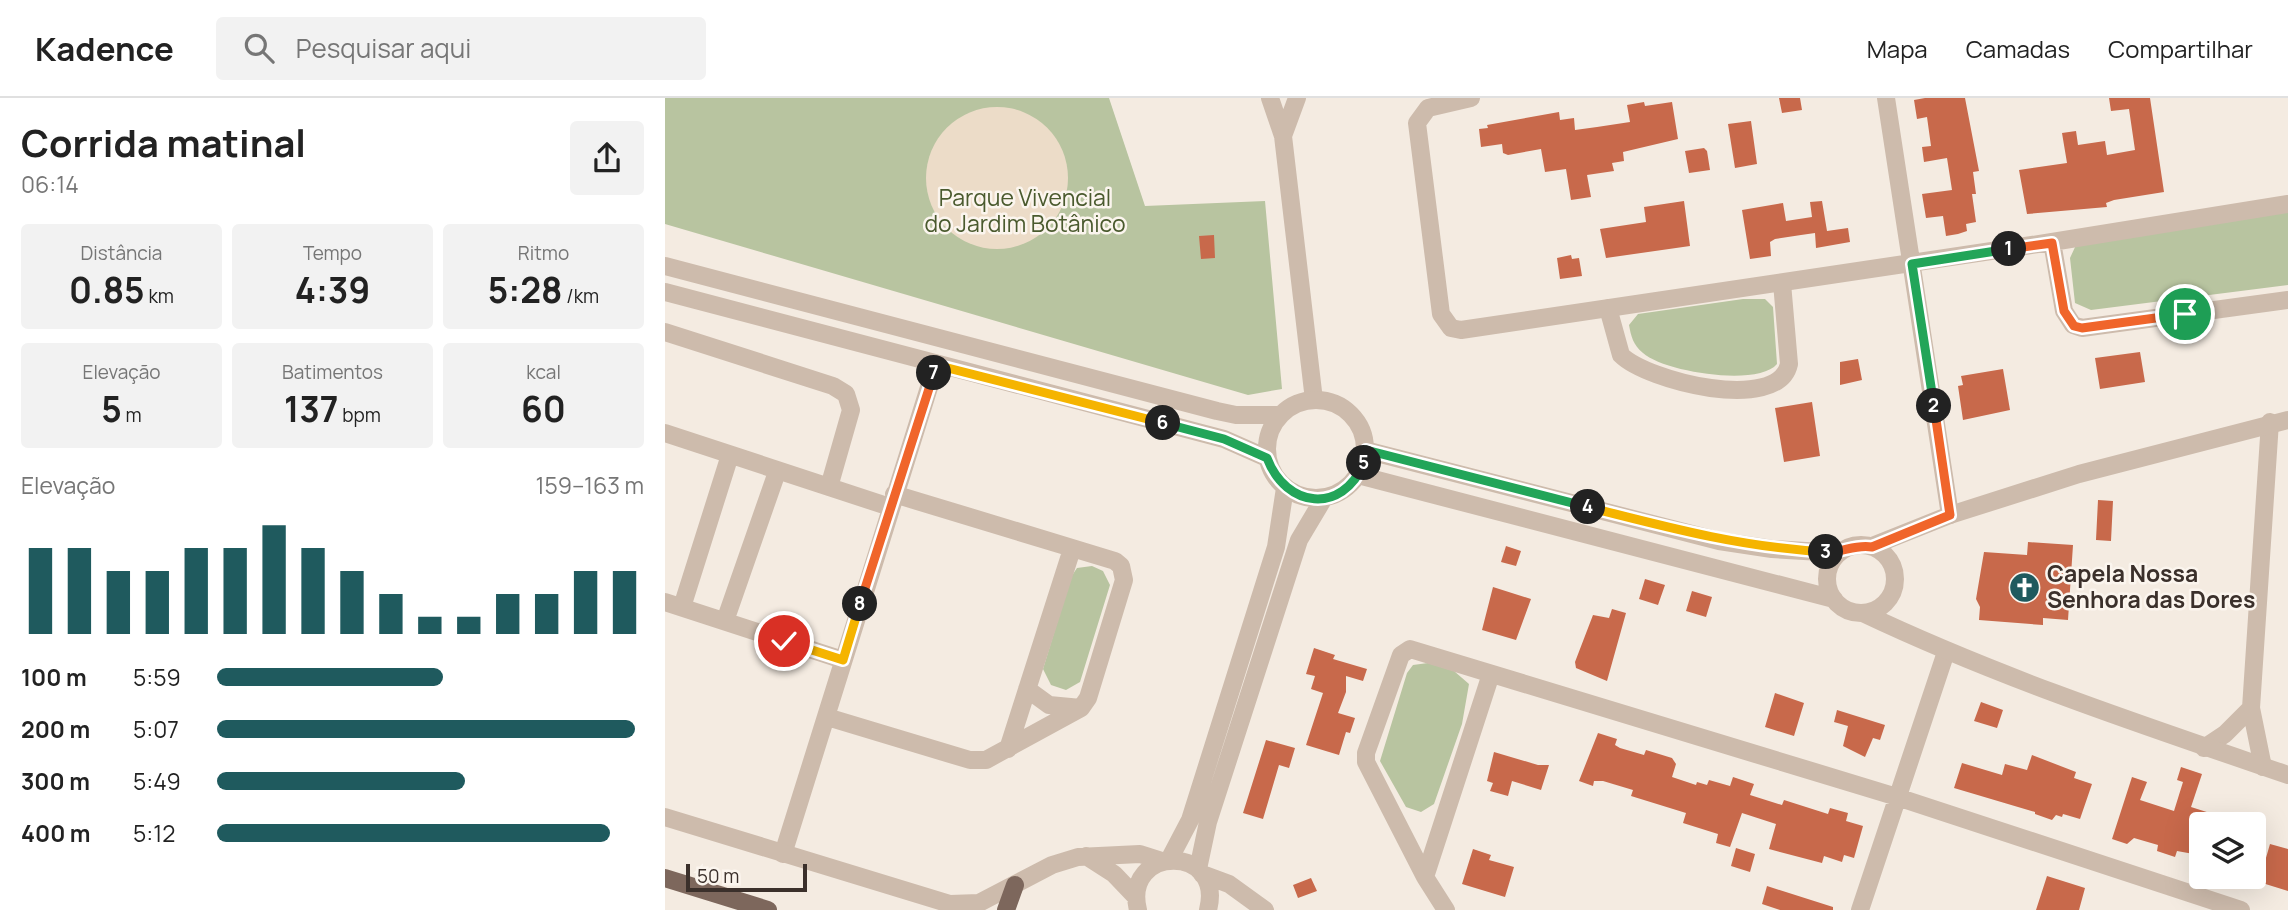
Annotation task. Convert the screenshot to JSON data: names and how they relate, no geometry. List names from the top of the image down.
{
  "parks": ["Parque Vivencial do Jardim Botânico"],
  "places": {
    "church": ["Capela Nossa Senhora das Dores"]
  },
  "scale_bar": "50 m",
  "page": {
    "header": "Kadence",
    "search": "Pesquisar aqui",
    "nav": ["Mapa", "Camadas", "Compartilhar"],
    "heading": ["Corrida matinal", "06:14"],
    "stats": [
      ["Distância", "0.85 km"],
      ["Tempo", "4:39"],
      ["Ritmo", "5:28 /km"],
      ["Elevação", "5 m"],
      ["Batimentos", "137 bpm"],
      ["kcal", "60"]
    ],
    "pins": [
      "1",
      "7",
      "2",
      "6",
      "5",
      "4",
      "3",
      "8"
    ],
    "chart": ["Elevação", "159–163 m"],
    "list": [
      {
        "name": "100 m",
        "note": "5:59"
      },
      {
        "name": "200 m",
        "note": "5:07"
      },
      {
        "name": "300 m",
        "note": "5:49"
      },
      {
        "name": "400 m",
        "note": "5:12"
      }
    ],
    "scale": "50 m"
  }
}
